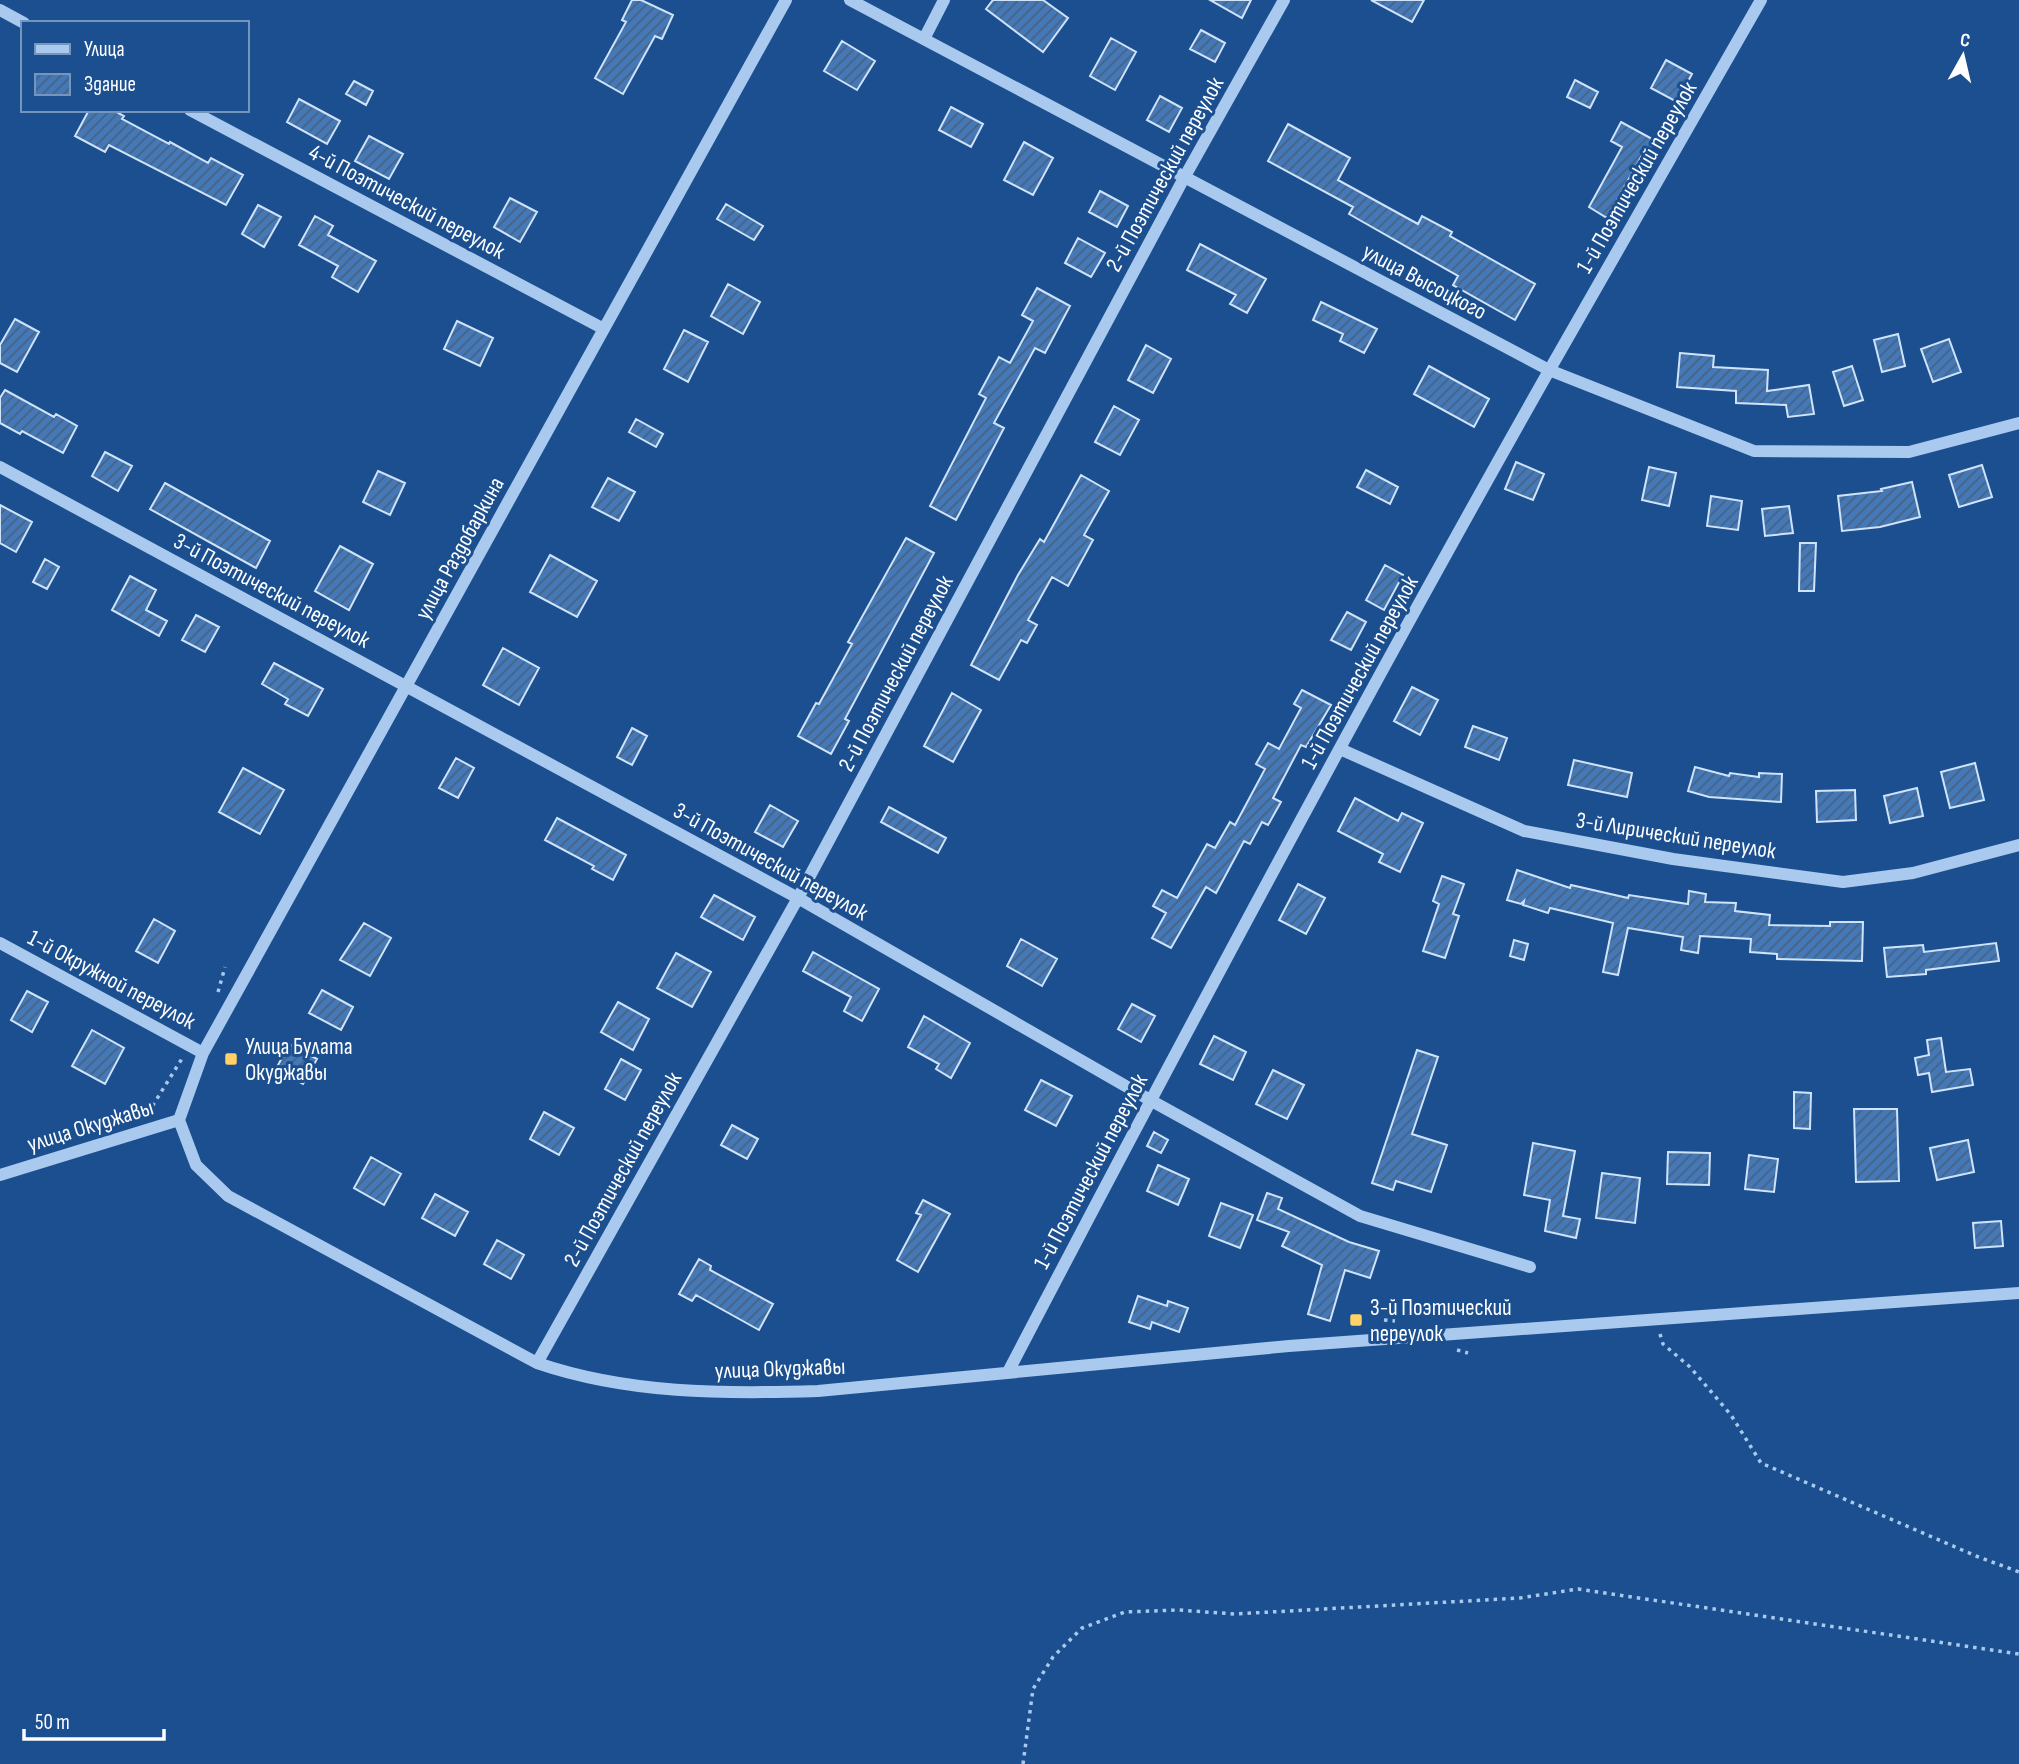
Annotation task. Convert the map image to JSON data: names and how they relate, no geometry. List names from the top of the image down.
{
  "streets": {
    "street": [
      "2-й Поэтический переулок",
      "1-й Поэтический переулок",
      "4-й Поэтический переулок",
      "улица Высоцкого",
      "улица Раздобаркина",
      "3-й Поэтический переулок",
      "3-й Лирический переулок",
      "1-й Окружной переулок",
      "улица Окуджавы"
    ]
  },
  "crossings": [
    ["2-й Поэтический переулок", "улица Высоцкого"],
    ["2-й Поэтический переулок", "3-й Поэтический переулок"],
    ["2-й Поэтический переулок", "улица Окуджавы"],
    ["1-й Поэтический переулок", "улица Высоцкого"],
    ["1-й Поэтический переулок", "3-й Поэтический переулок"],
    ["1-й Поэтический переулок", "3-й Лирический переулок"],
    ["1-й Поэтический переулок", "улица Окуджавы"],
    ["4-й Поэтический переулок", "улица Раздобаркина"],
    ["улица Раздобаркина", "3-й Поэтический переулок"],
    ["улица Раздобаркина", "1-й Окружной переулок"],
    ["улица Раздобаркина", "улица Окуджавы"]
  ],
  "places": {
    "transit": ["Улица Булата Окуджавы", "3-й Поэтический переулок"]
  },
  "legend": ["Улица", "Здание"],
  "scale_bar": "50 m",
  "north": "top"
}
